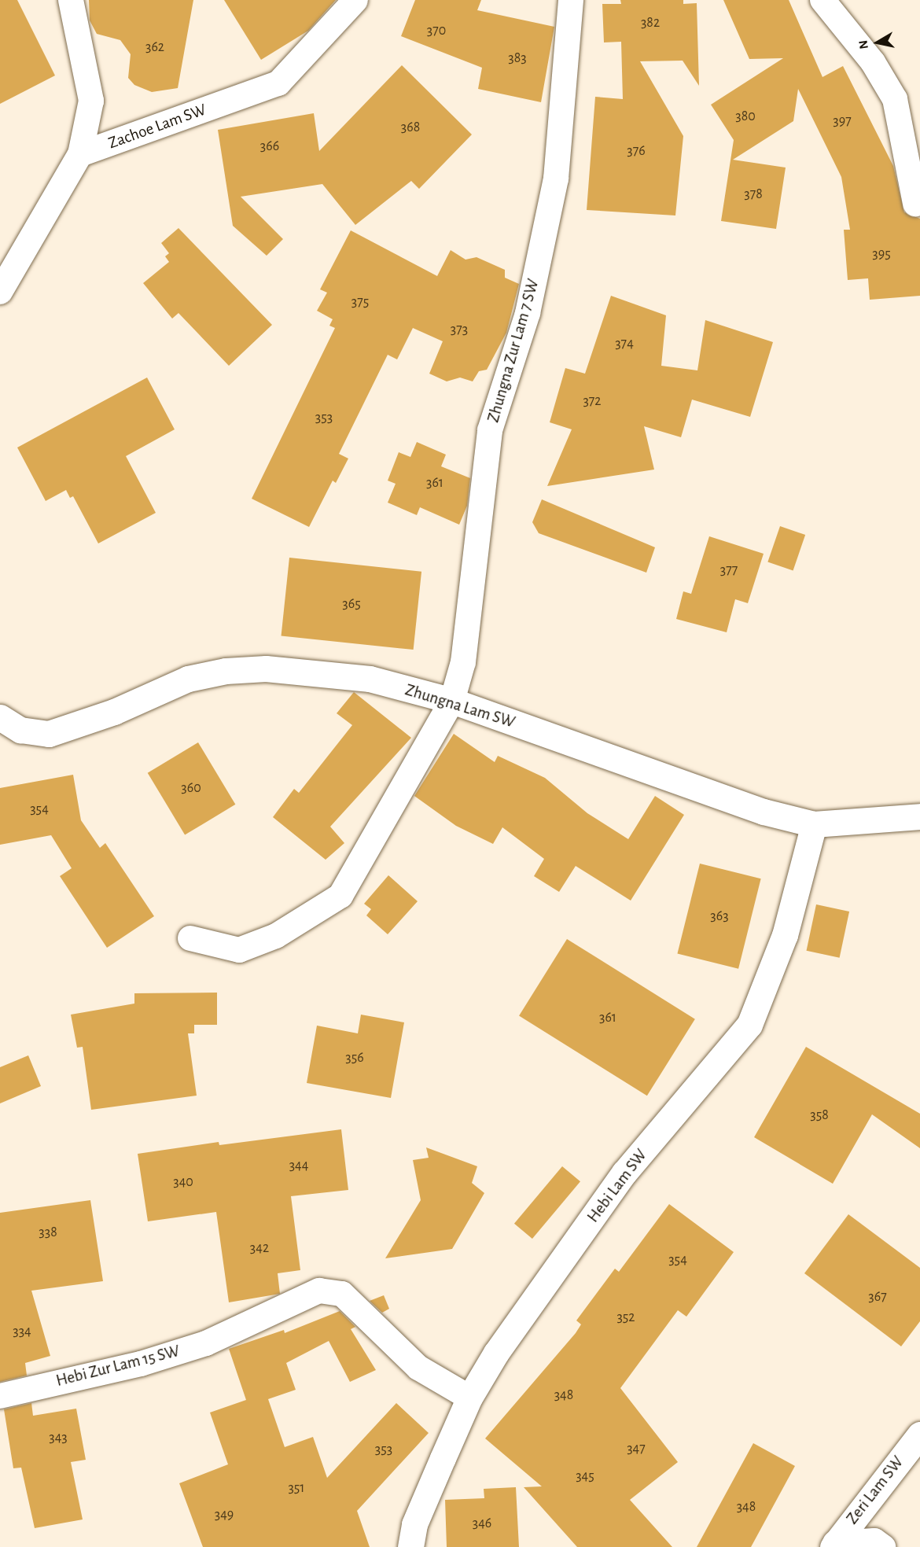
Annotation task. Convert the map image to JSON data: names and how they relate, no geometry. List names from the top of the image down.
{
  "streets": {
    "street": [
      "Zachoe Lam SW",
      "Zhungna Zur Lam 7 SW",
      "Zhungna Lam SW",
      "Hebi Lam SW",
      "Hebi Zur Lam 15 SW",
      "Zeri Lam SW"
    ]
  },
  "crossings": [
    ["Zhungna Zur Lam 7 SW", "Zhungna Lam SW"],
    ["Zhungna Lam SW", "Hebi Lam SW"],
    ["Hebi Lam SW", "Hebi Zur Lam 15 SW"]
  ],
  "house_numbers": [
    "382",
    "370",
    "362",
    "383",
    "380",
    "397",
    "368",
    "366",
    "376",
    "378",
    "395",
    "375",
    "373",
    "374",
    "372",
    "353",
    "361",
    "377",
    "365",
    "360",
    "354",
    "363",
    "361",
    "356",
    "358",
    "344",
    "340",
    "338",
    "342",
    "354",
    "367",
    "352",
    "334",
    "348",
    "343",
    "347",
    "353",
    "345",
    "351",
    "348",
    "349",
    "346"
  ],
  "north": "left"
}
